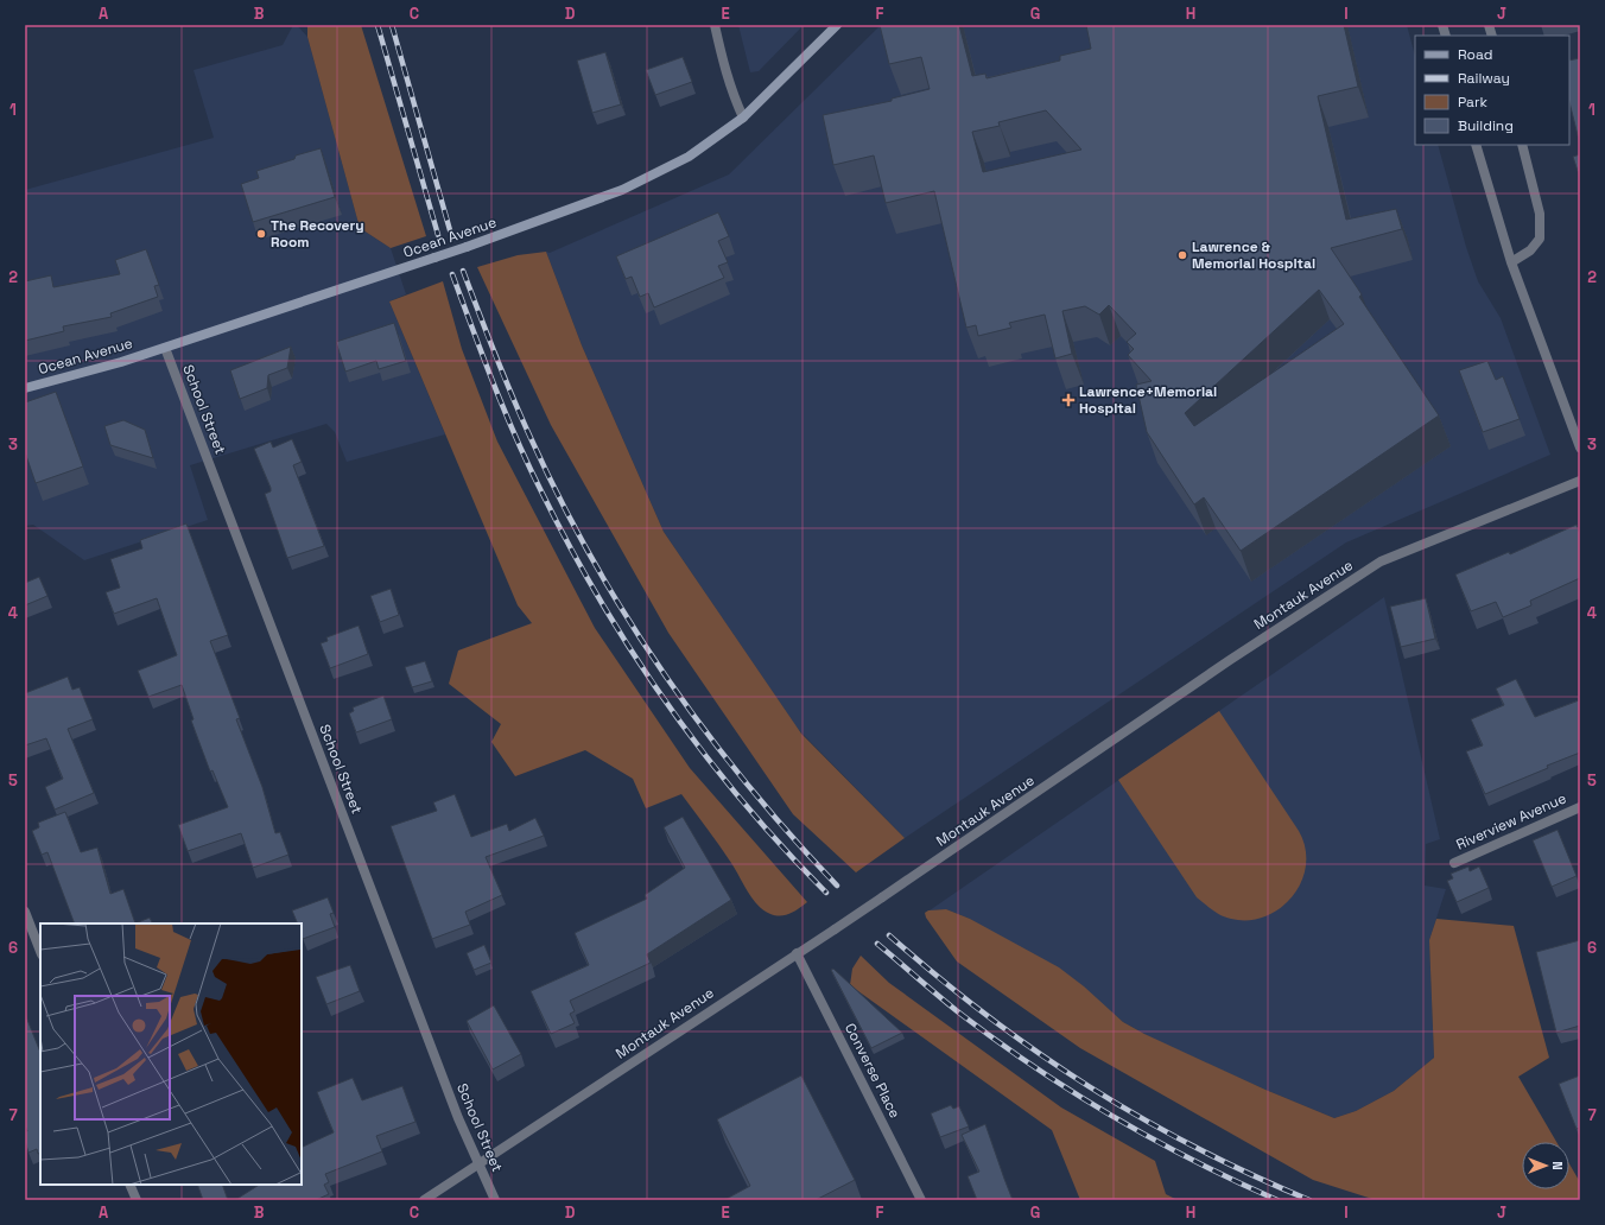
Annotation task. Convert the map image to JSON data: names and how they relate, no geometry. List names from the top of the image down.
{
  "streets": {
    "main road": ["Ocean Avenue"],
    "street": [
      "School Street",
      "Montauk Avenue",
      "Riverview Avenue",
      "Converse Place"
    ]
  },
  "crossings": [
    ["Ocean Avenue", "School Street"],
    ["School Street", "Montauk Avenue"],
    ["Montauk Avenue", "Converse Place"]
  ],
  "places": {
    "other": ["The Recovery Room", "Lawrence & Memorial Hospital"],
    "health": ["Lawrence+Memorial Hospital"]
  },
  "legend": [
    "Road",
    "Railway",
    "Park",
    "Building"
  ],
  "north": "right",
  "grid": {
    "columns": [
      "A",
      "B",
      "C",
      "D",
      "E",
      "F",
      "G",
      "H",
      "I",
      "J"
    ],
    "rows": [
      "1",
      "2",
      "3",
      "4",
      "5",
      "6",
      "7"
    ]
  }
}
